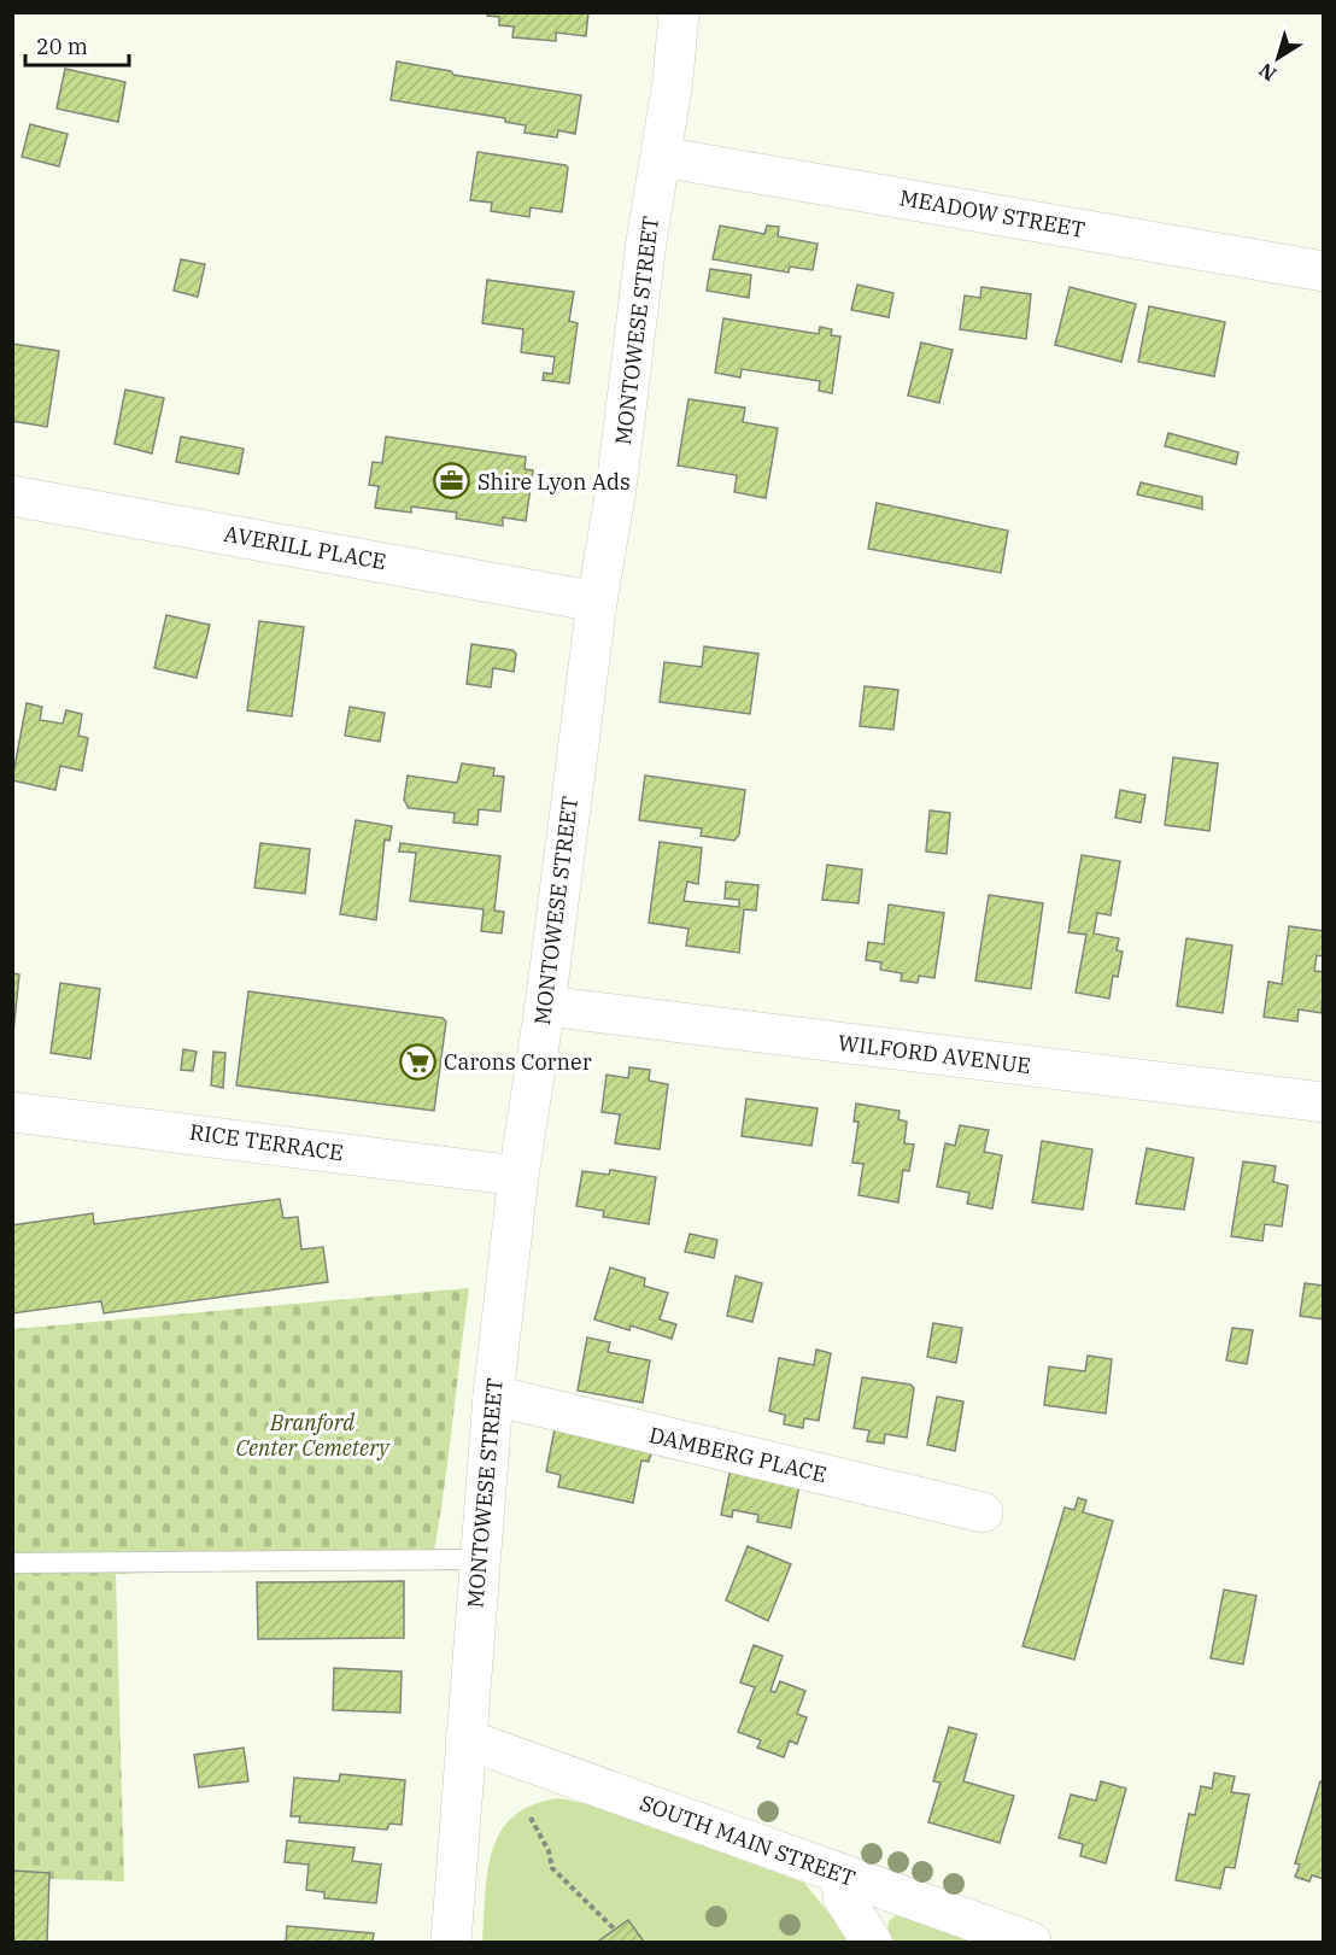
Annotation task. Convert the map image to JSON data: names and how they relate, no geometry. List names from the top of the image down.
{
  "streets": {
    "street": [
      "MEADOW STREET",
      "MONTOWESE STREET",
      "AVERILL PLACE",
      "WILFORD AVENUE",
      "RICE TERRACE",
      "DAMBERG PLACE",
      "SOUTH MAIN STREET"
    ]
  },
  "crossings": [
    ["MEADOW STREET", "MONTOWESE STREET"],
    ["MONTOWESE STREET", "AVERILL PLACE"],
    ["MONTOWESE STREET", "WILFORD AVENUE"],
    ["MONTOWESE STREET", "RICE TERRACE"],
    ["MONTOWESE STREET", "DAMBERG PLACE"],
    ["MONTOWESE STREET", "SOUTH MAIN STREET"]
  ],
  "parks": ["Branford Center Cemetery"],
  "places": {
    "office": ["Shire Lyon Ads"],
    "supermarket": ["Carons Corner"]
  },
  "scale_bar": "20 m",
  "north": "bottom left"
}
